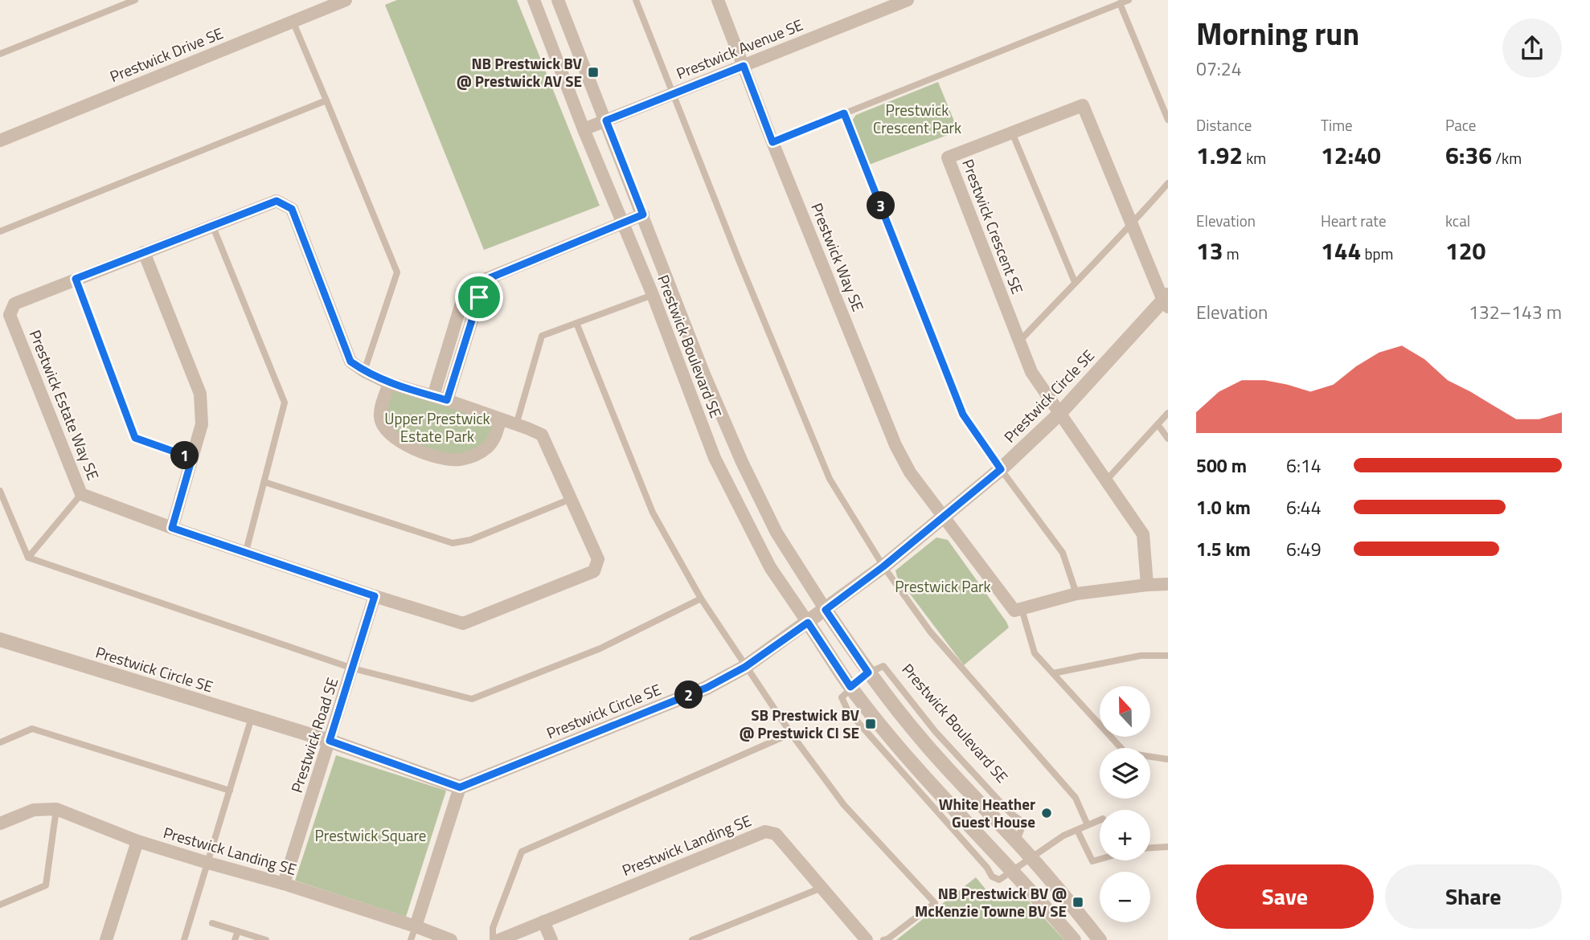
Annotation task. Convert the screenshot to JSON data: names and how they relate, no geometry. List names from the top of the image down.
{
  "streets": {
    "street": [
      "Prestwick Avenue SE",
      "Prestwick Drive SE",
      "Prestwick Crescent SE",
      "Prestwick Way SE",
      "Prestwick Boulevard SE",
      "Prestwick Circle SE",
      "Prestwick Estate Way SE",
      "Prestwick Road SE",
      "Prestwick Landing SE"
    ]
  },
  "crossings": [
    ["Prestwick Avenue SE", "Prestwick Way SE"],
    ["Prestwick Avenue SE", "Prestwick Boulevard SE"],
    ["Prestwick Crescent SE", "Prestwick Circle SE"],
    ["Prestwick Way SE", "Prestwick Circle SE"],
    ["Prestwick Boulevard SE", "Prestwick Circle SE"],
    ["Prestwick Circle SE", "Prestwick Road SE"],
    ["Prestwick Estate Way SE", "Prestwick Road SE"],
    ["Prestwick Road SE", "Prestwick Landing SE"]
  ],
  "parks": [
    "Prestwick Crescent Park",
    "Upper Prestwick Estate Park",
    "Prestwick Park",
    "Prestwick Square"
  ],
  "places": {
    "transit": ["NB Prestwick BV @ Prestwick AV SE", "SB Prestwick BV @ Prestwick CI SE", "NB Prestwick BV @ McKenzie Towne BV SE"],
    "other": ["White Heather Guest House"]
  },
  "north": "top",
  "page": {
    "heading": ["Morning run", "07:24"],
    "stats": [
      ["Distance", "1.92 km"],
      ["Time", "12:40"],
      ["Pace", "6:36 /km"],
      ["Elevation", "13 m"],
      ["Heart rate", "144 bpm"],
      ["kcal", "120"]
    ],
    "pins": ["3", "1", "2"],
    "chart": ["Elevation", "132–143 m"],
    "list": [
      {
        "name": "500 m",
        "note": "6:14"
      },
      {
        "name": "1.0 km",
        "note": "6:44"
      },
      {
        "name": "1.5 km",
        "note": "6:49"
      }
    ],
    "map_buttons": ["+", "−"],
    "buttons": ["Save", "Share"]
  }
}
